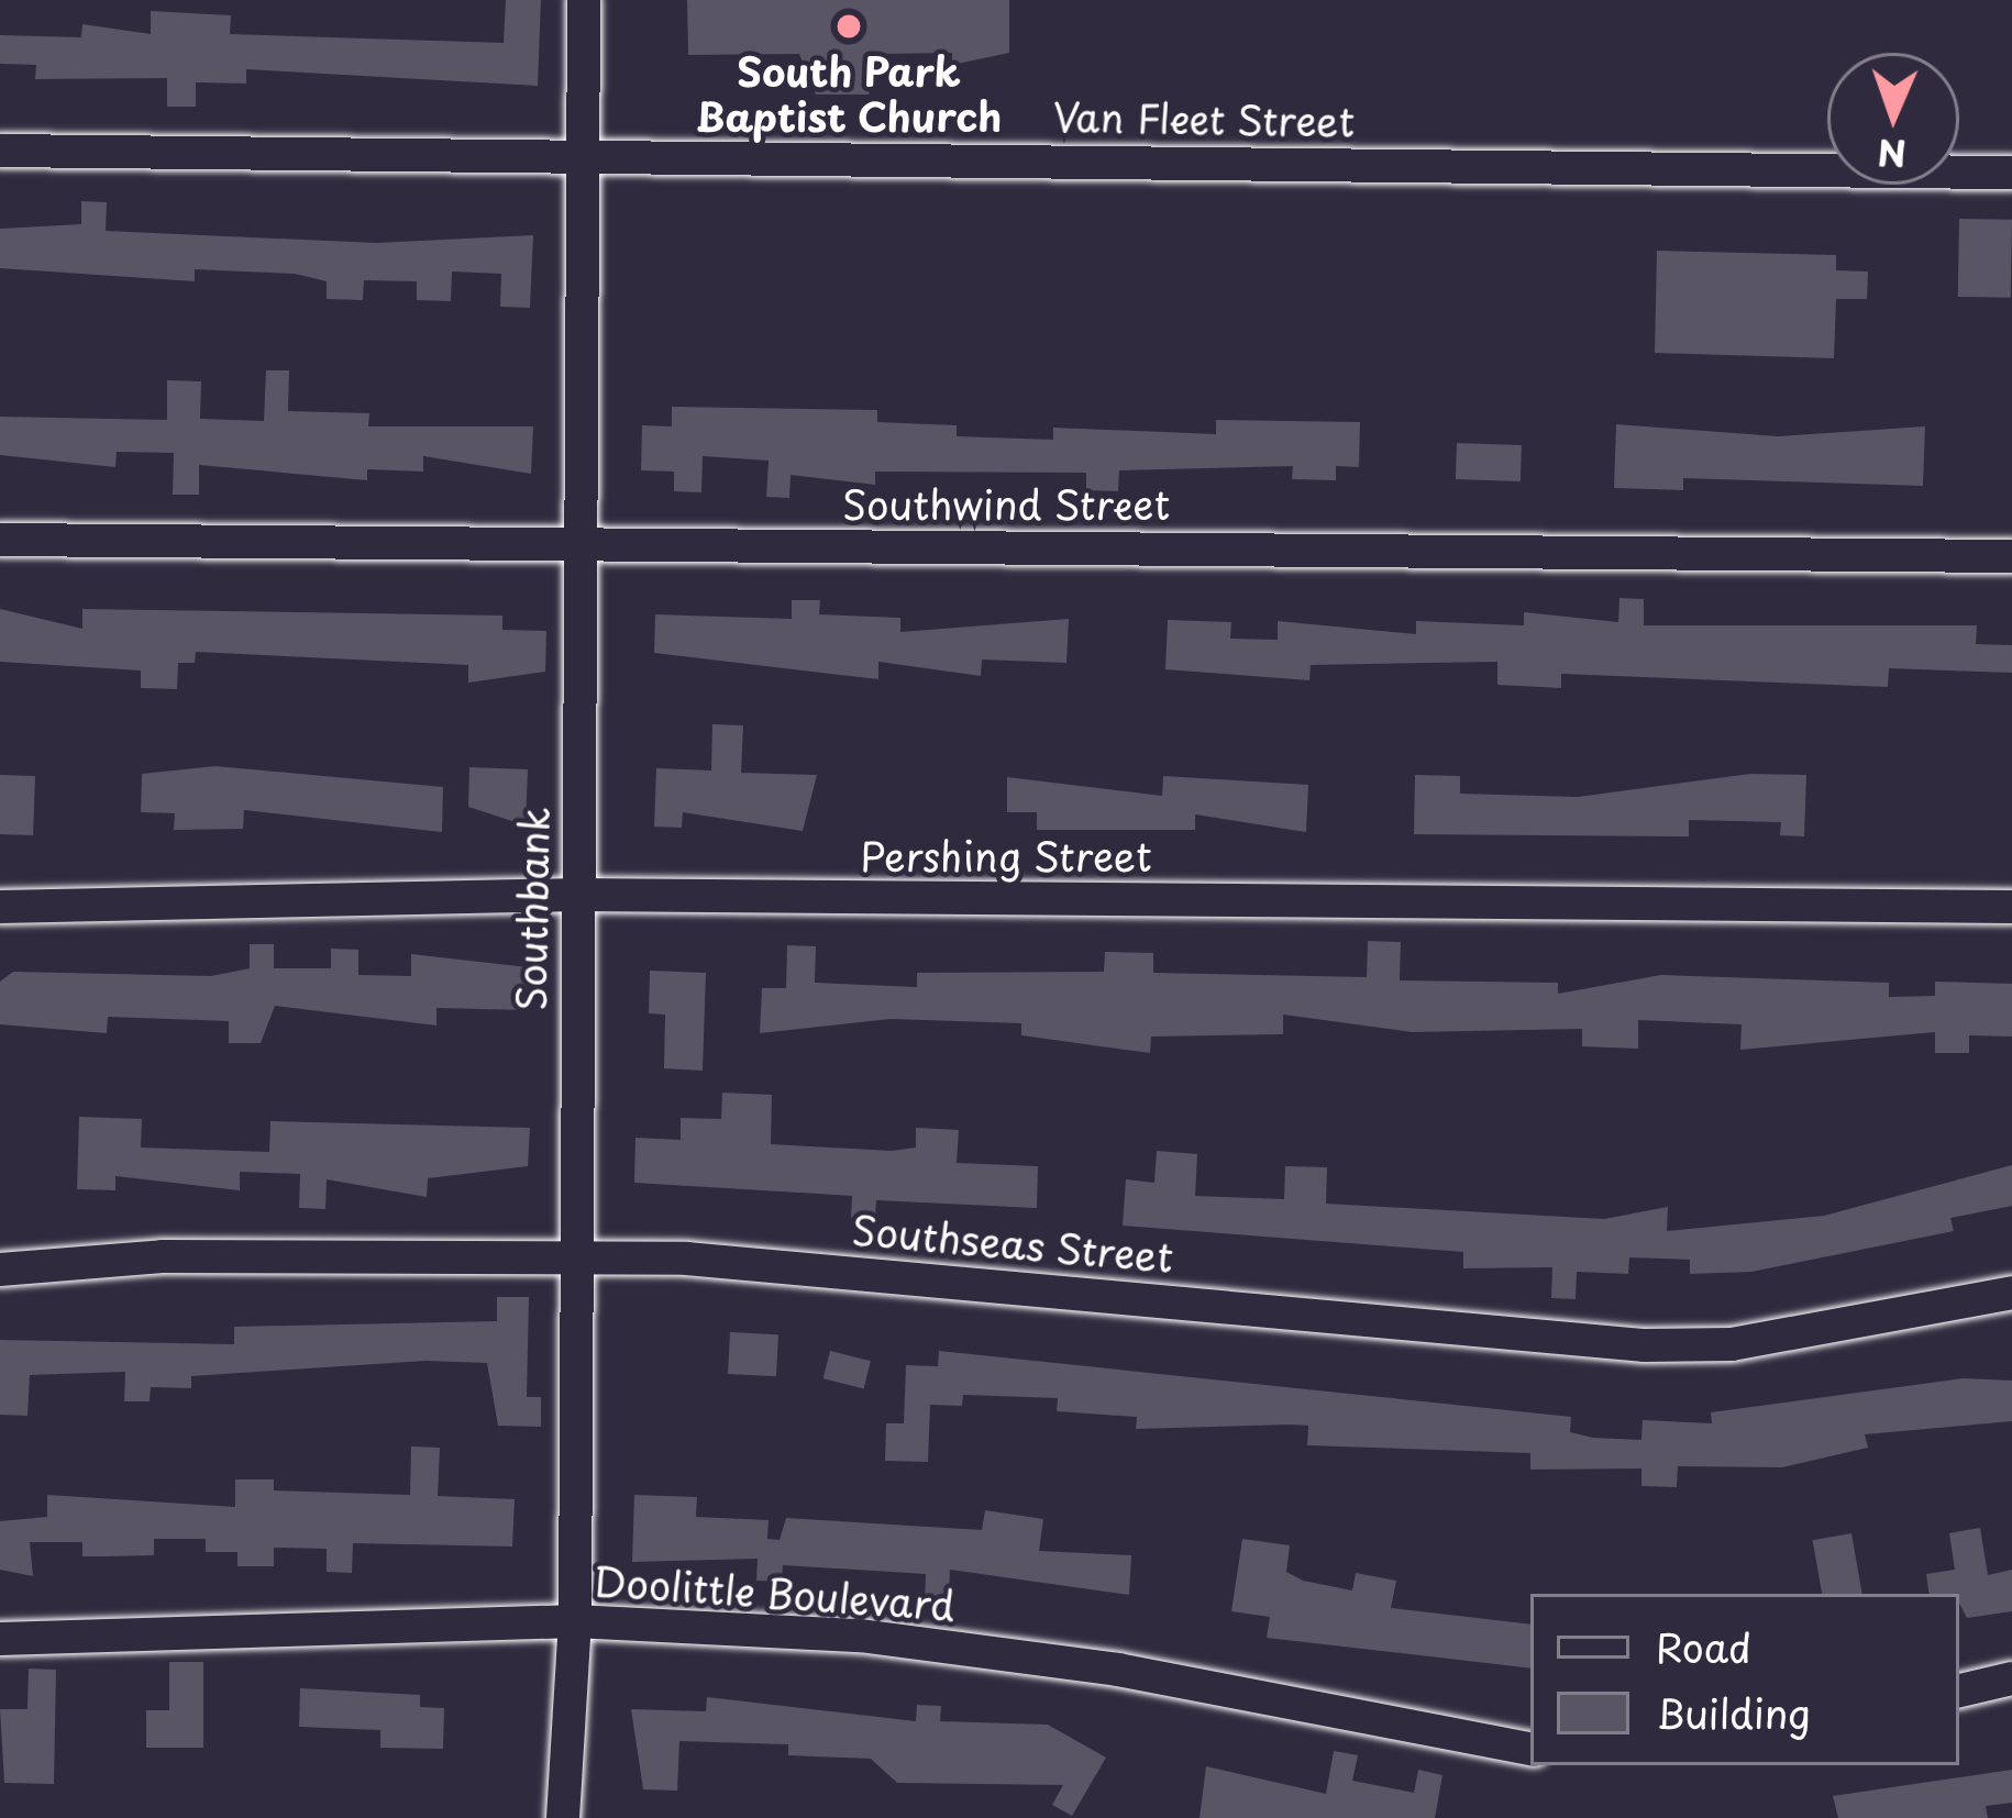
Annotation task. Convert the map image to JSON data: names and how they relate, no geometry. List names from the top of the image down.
{
  "streets": {
    "street": [
      "Van Fleet Street",
      "Southwind Street",
      "Pershing Street",
      "Southbank",
      "Southseas Street",
      "Doolittle Boulevard"
    ]
  },
  "crossings": [
    ["Van Fleet Street", "Southbank"],
    ["Southwind Street", "Southbank"],
    ["Pershing Street", "Southbank"],
    ["Southbank", "Southseas Street"],
    ["Southbank", "Doolittle Boulevard"]
  ],
  "places": ["South Park Baptist Church"],
  "legend": ["Road", "Building"],
  "north": "bottom"
}
